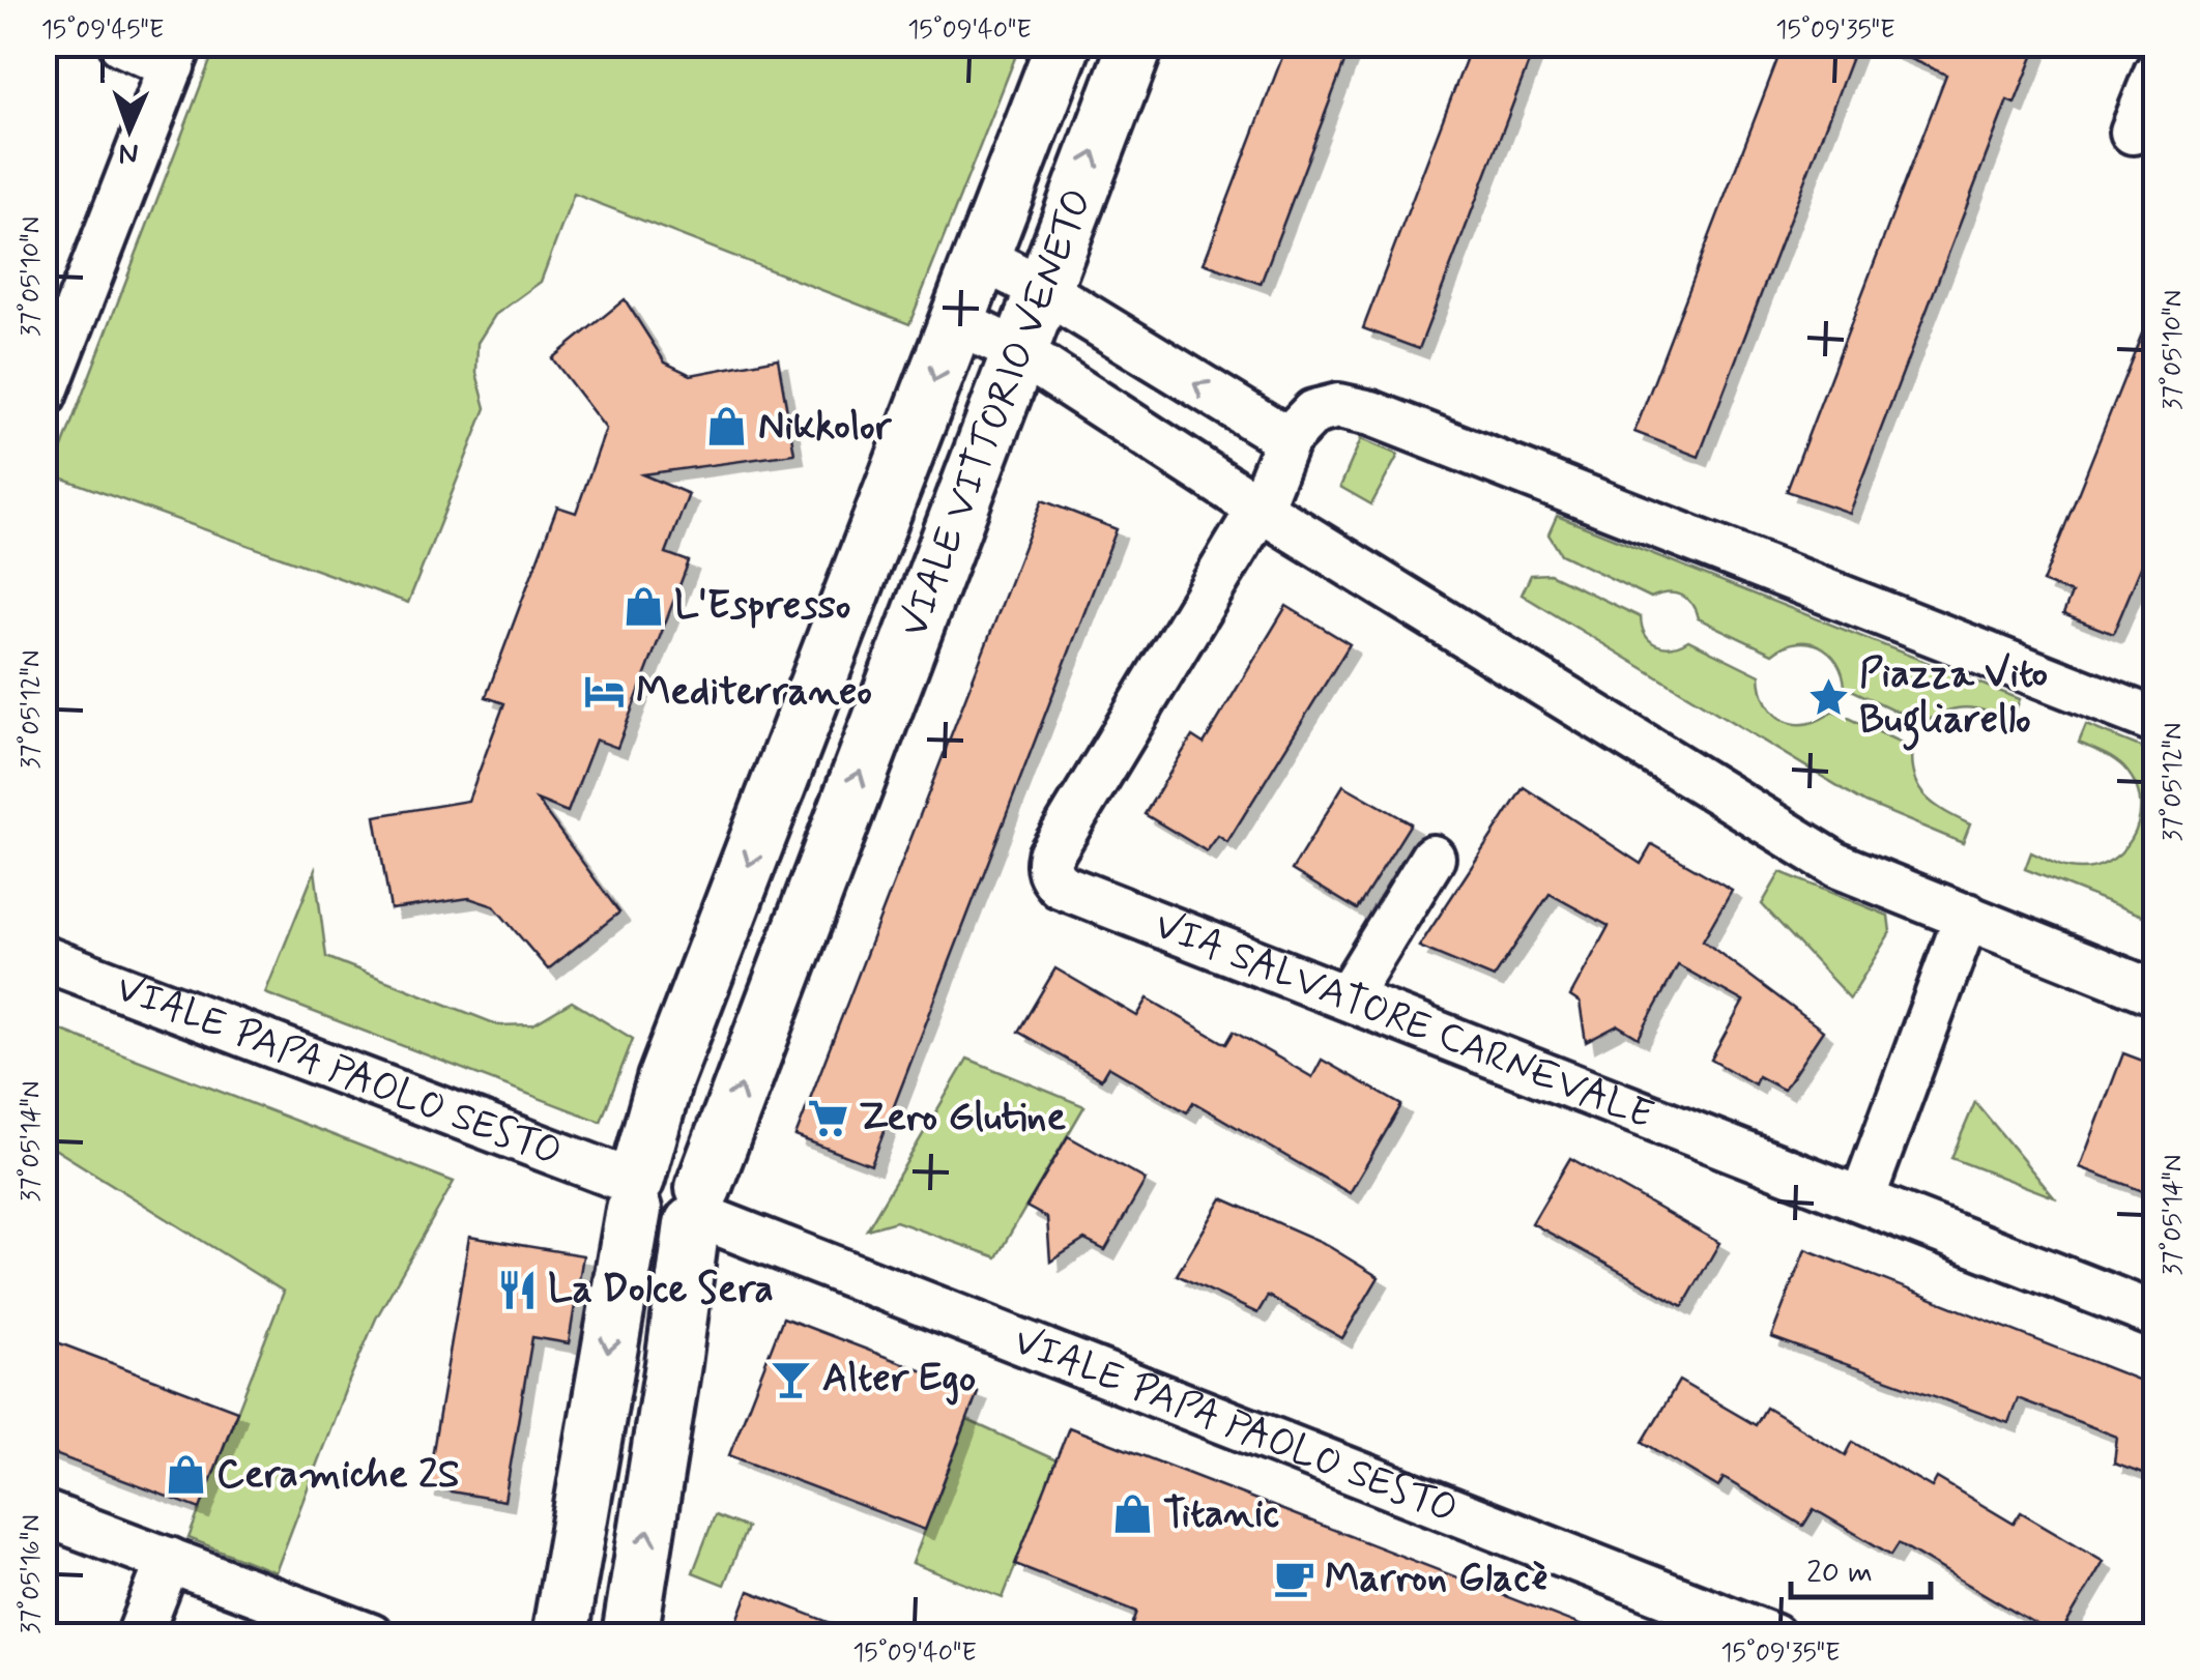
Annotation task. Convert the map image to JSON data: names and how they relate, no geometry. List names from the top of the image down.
{
  "streets": {
    "street": ["VIALE VITTORIO VENETO", "VIA SALVATORE CARNEVALE", "VIALE PAPA PAOLO SESTO"]
  },
  "crossings": [
    ["VIALE VITTORIO VENETO", "VIALE PAPA PAOLO SESTO"]
  ],
  "places": {
    "shop": [
      "Nikkolor",
      "L'Espresso",
      "Ceramiche 2S",
      "Titanic"
    ],
    "hotel": ["Mediterraneo"],
    "place": ["Piazza Vito Bugliarello"],
    "supermarket": ["Zero Glutine"],
    "restaurant": ["La Dolce Sera"],
    "bar": ["Alter Ego"],
    "cafe": ["Marron Glacè"]
  },
  "scale_bar": "20 m",
  "north": "bottom",
  "coordinates": [
    "15°09'45\"E",
    "15°09'40\"E",
    "15°09'35\"E",
    "37°05'10\"N",
    "37°05'12\"N",
    "37°05'14\"N",
    "37°05'16\"N"
  ]
}
